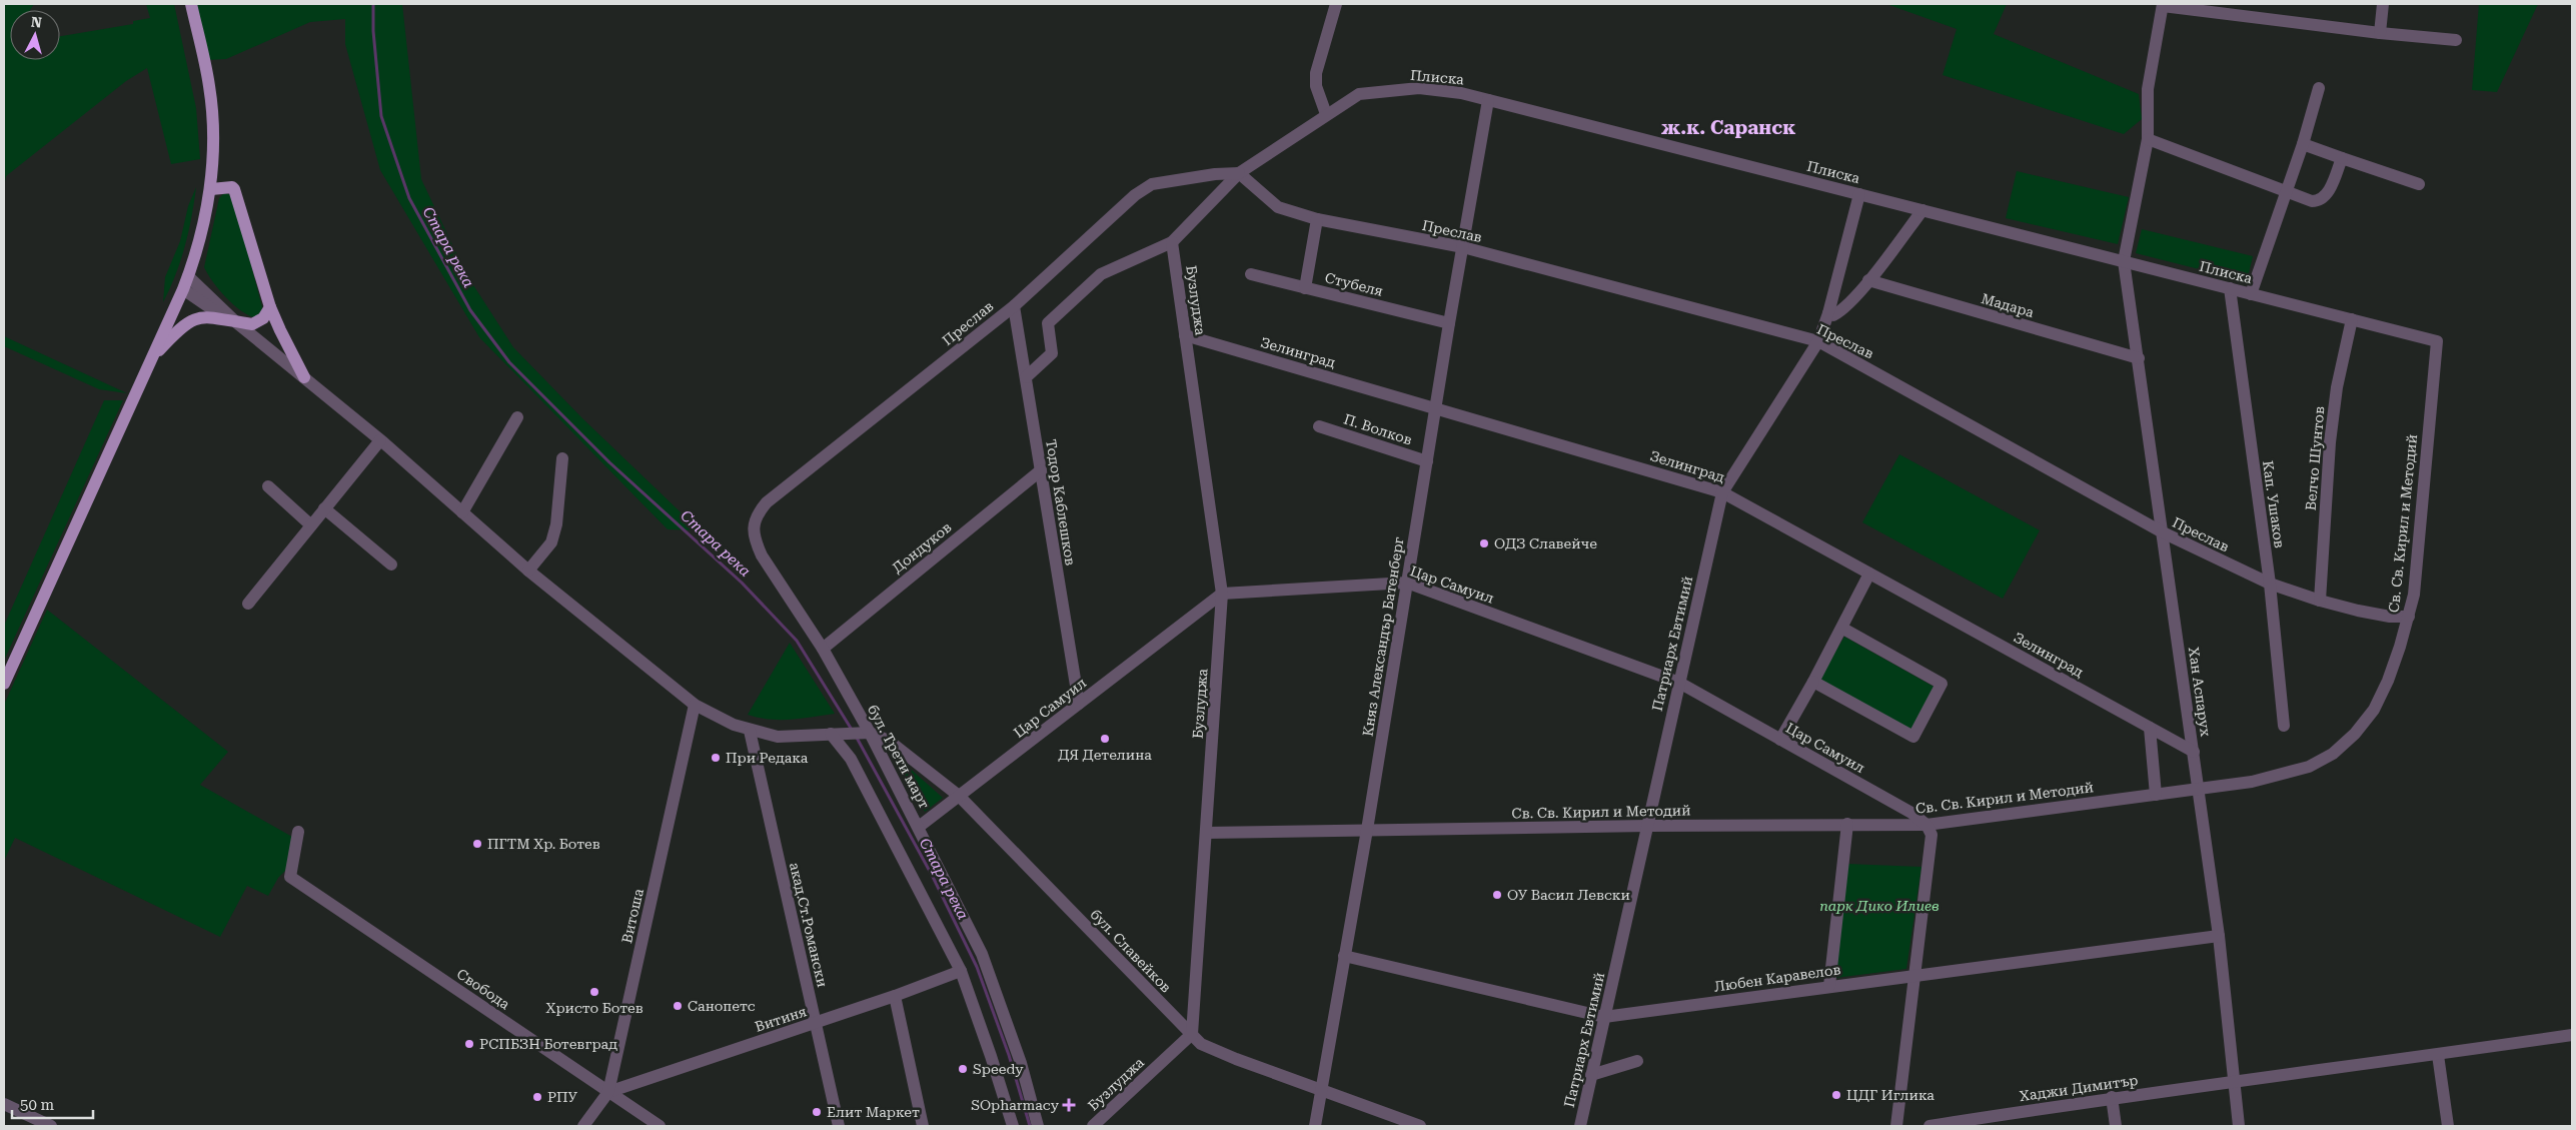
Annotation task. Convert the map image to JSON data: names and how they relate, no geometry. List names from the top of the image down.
{
  "streets": {
    "street": [
      "Плиска",
      "Преслав",
      "Стубеля",
      "Бузлуджа",
      "Мадара",
      "Зелинград",
      "П. Волков",
      "Велчо Шунтов",
      "Тодор Каблешков",
      "Кап. Ушаков",
      "Св. Св. Кирил и Методий",
      "Дондуков",
      "Цар Самуил",
      "Княз Александър Батенберг",
      "Патриарх Евтимий",
      "Хан Аспарух",
      "бул. Трети март",
      "Витоша",
      "акад.Ст.Романски",
      "бул. Славейков",
      "Любен Каравелов",
      "Свобода",
      "Витиня",
      "Хаджи Димитър"
    ]
  },
  "crossings": [
    ["Плиска", "Преслав"],
    ["Плиска", "Бузлуджа"],
    ["Плиска", "Велчо Шунтов"],
    ["Плиска", "Кап. Ушаков"],
    ["Плиска", "Св. Св. Кирил и Методий"],
    ["Плиска", "Княз Александър Батенберг"],
    ["Плиска", "Патриарх Евтимий"],
    ["Плиска", "Хан Аспарух"],
    ["Преслав", "Велчо Шунтов"],
    ["Преслав", "Тодор Каблешков"],
    ["Преслав", "Кап. Ушаков"],
    ["Преслав", "Св. Св. Кирил и Методий"],
    ["Преслав", "Княз Александър Батенберг"],
    ["Преслав", "Патриарх Евтимий"],
    ["Преслав", "Хан Аспарух"],
    ["Преслав", "бул. Трети март"],
    ["Стубеля", "Княз Александър Батенберг"],
    ["Бузлуджа", "Зелинград"],
    ["Бузлуджа", "Св. Св. Кирил и Методий"],
    ["Бузлуджа", "Цар Самуил"],
    ["Бузлуджа", "бул. Славейков"],
    ["Мадара", "Хан Аспарух"],
    ["Зелинград", "Княз Александър Батенберг"],
    ["Зелинград", "Патриарх Евтимий"],
    ["Зелинград", "Хан Аспарух"],
    ["П. Волков", "Княз Александър Батенберг"],
    ["Тодор Каблешков", "Дондуков"],
    ["Тодор Каблешков", "Цар Самуил"],
    ["Св. Св. Кирил и Методий", "Цар Самуил"],
    ["Св. Св. Кирил и Методий", "Княз Александър Батенберг"],
    ["Св. Св. Кирил и Методий", "Патриарх Евтимий"],
    ["Св. Св. Кирил и Методий", "Хан Аспарух"],
    ["Дондуков", "бул. Трети март"],
    ["Цар Самуил", "Княз Александър Батенберг"],
    ["Цар Самуил", "Патриарх Евтимий"],
    ["Цар Самуил", "бул. Трети март"],
    ["Цар Самуил", "бул. Славейков"],
    ["Княз Александър Батенберг", "бул. Славейков"],
    ["Княз Александър Батенберг", "Любен Каравелов"],
    ["Патриарх Евтимий", "Любен Каравелов"],
    ["Хан Аспарух", "Любен Каравелов"],
    ["Хан Аспарух", "Хаджи Димитър"],
    ["бул. Трети март", "бул. Славейков"],
    ["Витоша", "Свобода"],
    ["Витоша", "Витиня"],
    ["акад.Ст.Романски", "Витиня"],
    ["Свобода", "Витиня"]
  ],
  "districts": ["ж.к. Саранск"],
  "water": ["Стара река"],
  "parks": ["парк Дико Илиев"],
  "places": {
    "other": [
      "ОДЗ Славейче",
      "ДЯ Детелина",
      "При Редака",
      "ПГТМ Хр. Ботев",
      "ОУ Васил Левски",
      "Христо Ботев",
      "Санопетс",
      "РСПБЗН Ботевград",
      "Speedy",
      "ЦДГ Иглика",
      "РПУ",
      "Елит Маркет"
    ],
    "health": ["SOpharmacy"]
  },
  "scale_bar": "50 m",
  "north": "top"
}
